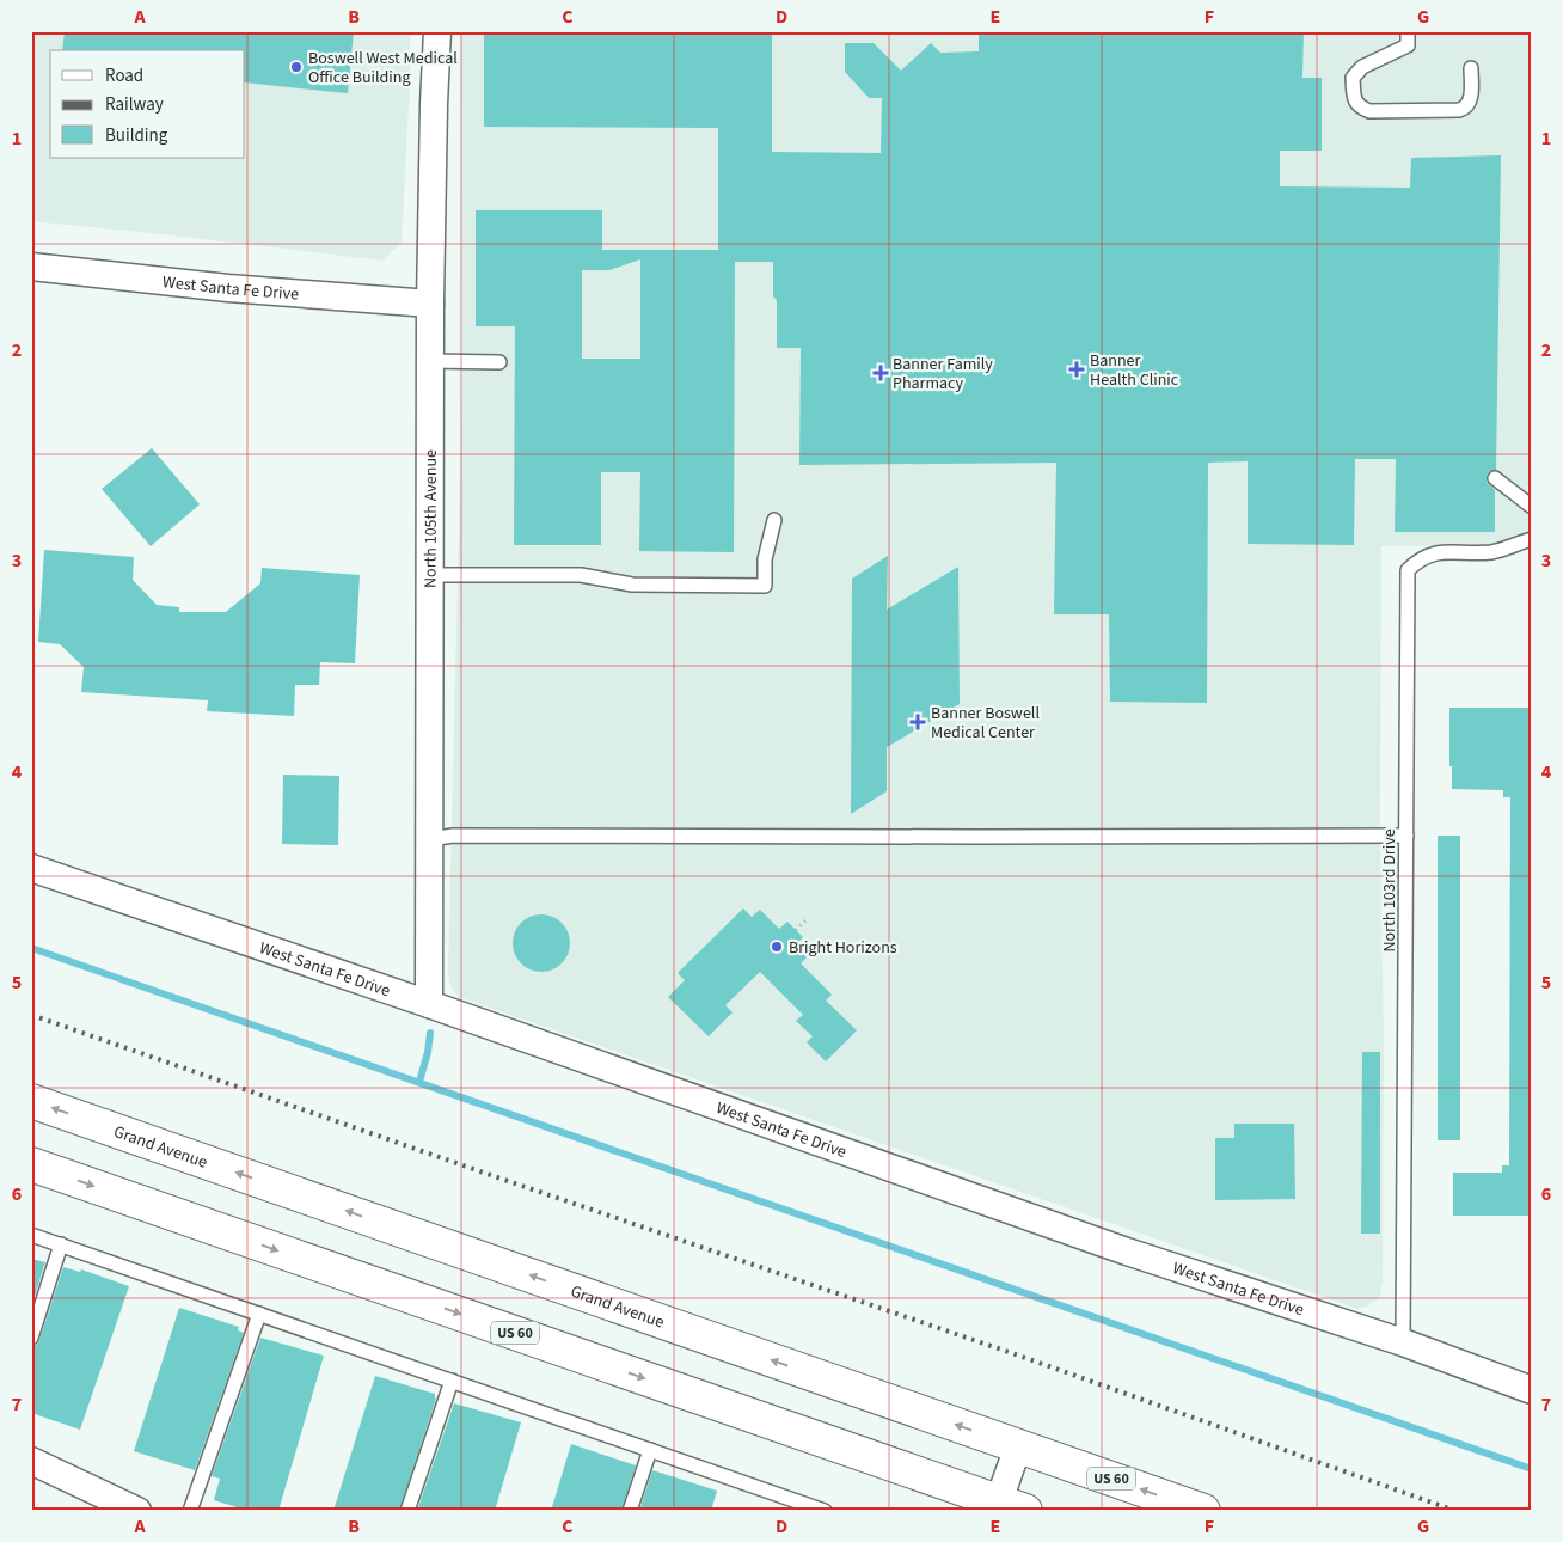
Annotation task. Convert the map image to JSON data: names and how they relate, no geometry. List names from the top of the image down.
{
  "streets": {
    "highway": ["Grand Avenue", "US 60"],
    "street": ["West Santa Fe Drive", "North 105th Avenue"],
    "lane": ["North 103rd Drive"]
  },
  "crossings": [
    ["West Santa Fe Drive", "North 105th Avenue"],
    ["West Santa Fe Drive", "North 103rd Drive"]
  ],
  "places": {
    "other": ["Boswell West Medical Office Building", "Bright Horizons"],
    "health": ["Banner Health Clinic", "Banner Family Pharmacy", "Banner Boswell Medical Center"]
  },
  "legend": ["Road", "Railway", "Building"],
  "grid": {
    "columns": [
      "A",
      "B",
      "C",
      "D",
      "E",
      "F",
      "G"
    ],
    "rows": [
      "1",
      "2",
      "3",
      "4",
      "5",
      "6",
      "7"
    ]
  }
}
